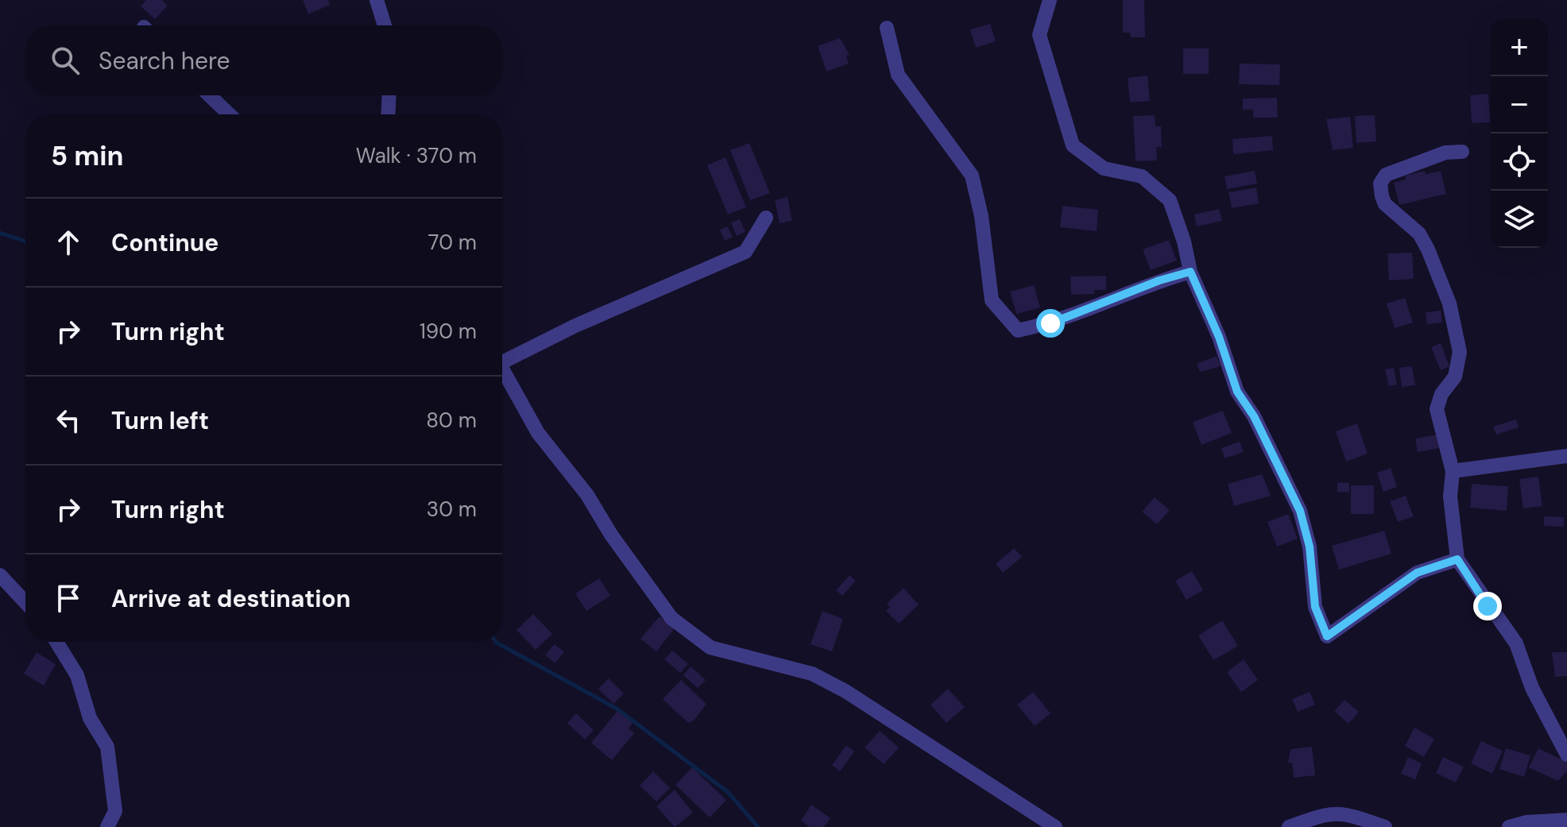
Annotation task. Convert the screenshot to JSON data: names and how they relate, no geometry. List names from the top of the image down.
{
  "page": {
    "map_buttons": ["+", "−"],
    "search": "Search here",
    "heading": ["5 min", "Walk · 370 m"],
    "list": [
      ["Continue", "70 m"],
      ["Turn right", "190 m"],
      ["Turn left", "80 m"],
      ["Turn right", "30 m"],
      "Arrive at destination"
    ]
  }
}
